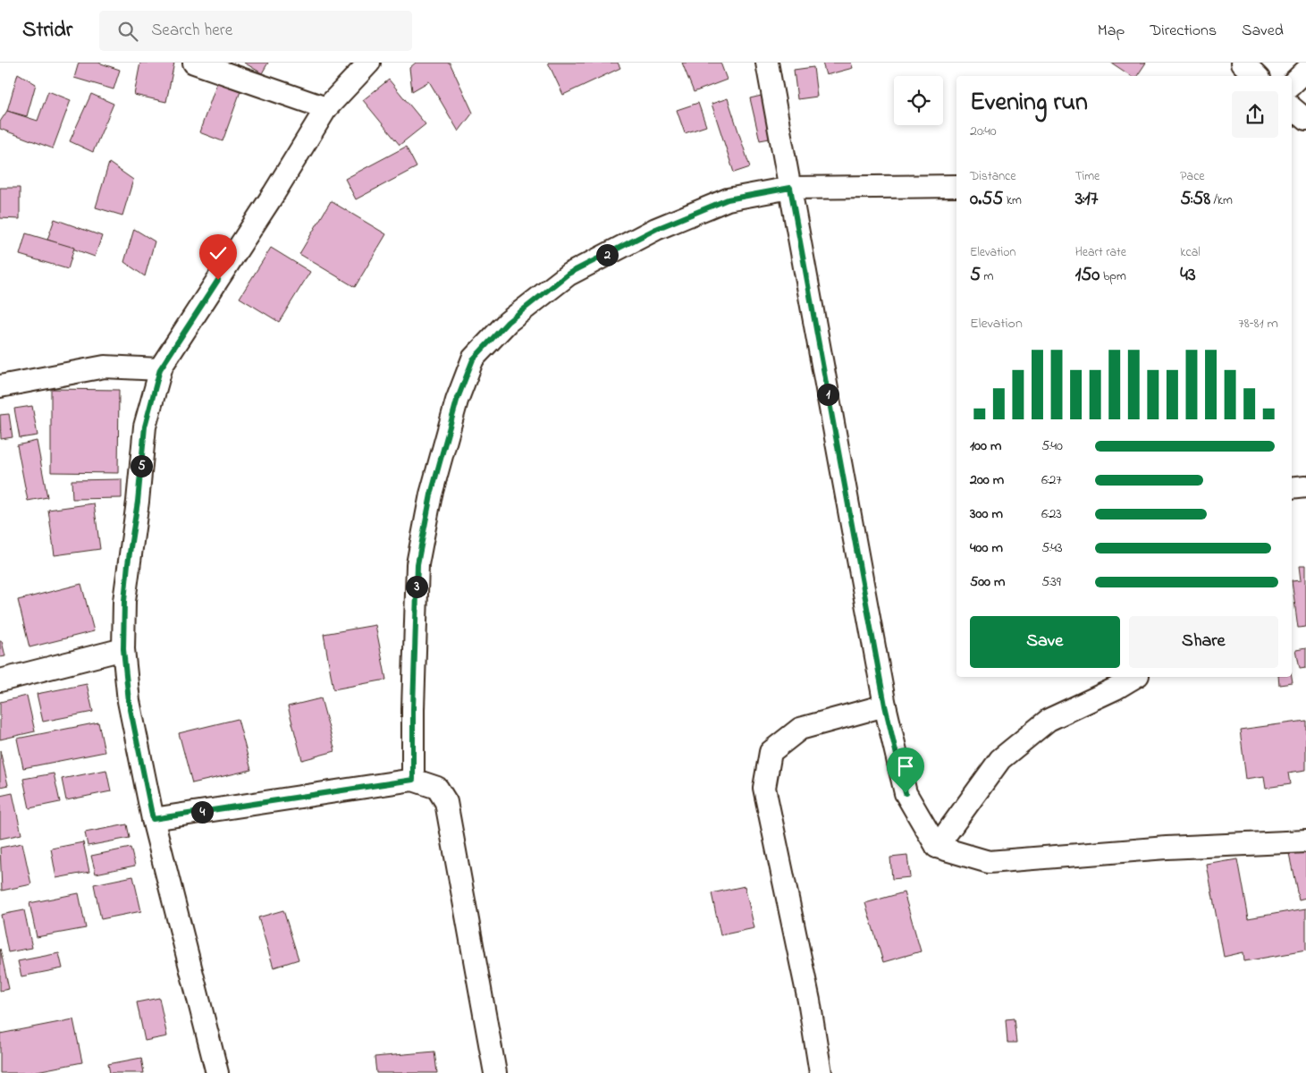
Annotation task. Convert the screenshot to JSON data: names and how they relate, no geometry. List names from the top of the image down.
{
  "page": {
    "header": "Stridr",
    "search": "Search here",
    "nav": ["Map", "Directions", "Saved"],
    "heading": ["Evening run", "20:40"],
    "stats": [
      ["Distance", "0.55 km"],
      ["Time", "3:17"],
      ["Pace", "5:58 /km"],
      ["Elevation", "5 m"],
      ["Heart rate", "150 bpm"],
      ["kcal", "43"]
    ],
    "pins": [
      "2",
      "1",
      "5",
      "3",
      "4"
    ],
    "chart": ["Elevation", "78–81 m"],
    "list": [
      {
        "name": "100 m",
        "note": "5:40"
      },
      {
        "name": "200 m",
        "note": "6:27"
      },
      {
        "name": "300 m",
        "note": "6:23"
      },
      {
        "name": "400 m",
        "note": "5:43"
      },
      {
        "name": "500 m",
        "note": "5:39"
      }
    ],
    "buttons": ["Save", "Share"]
  }
}
